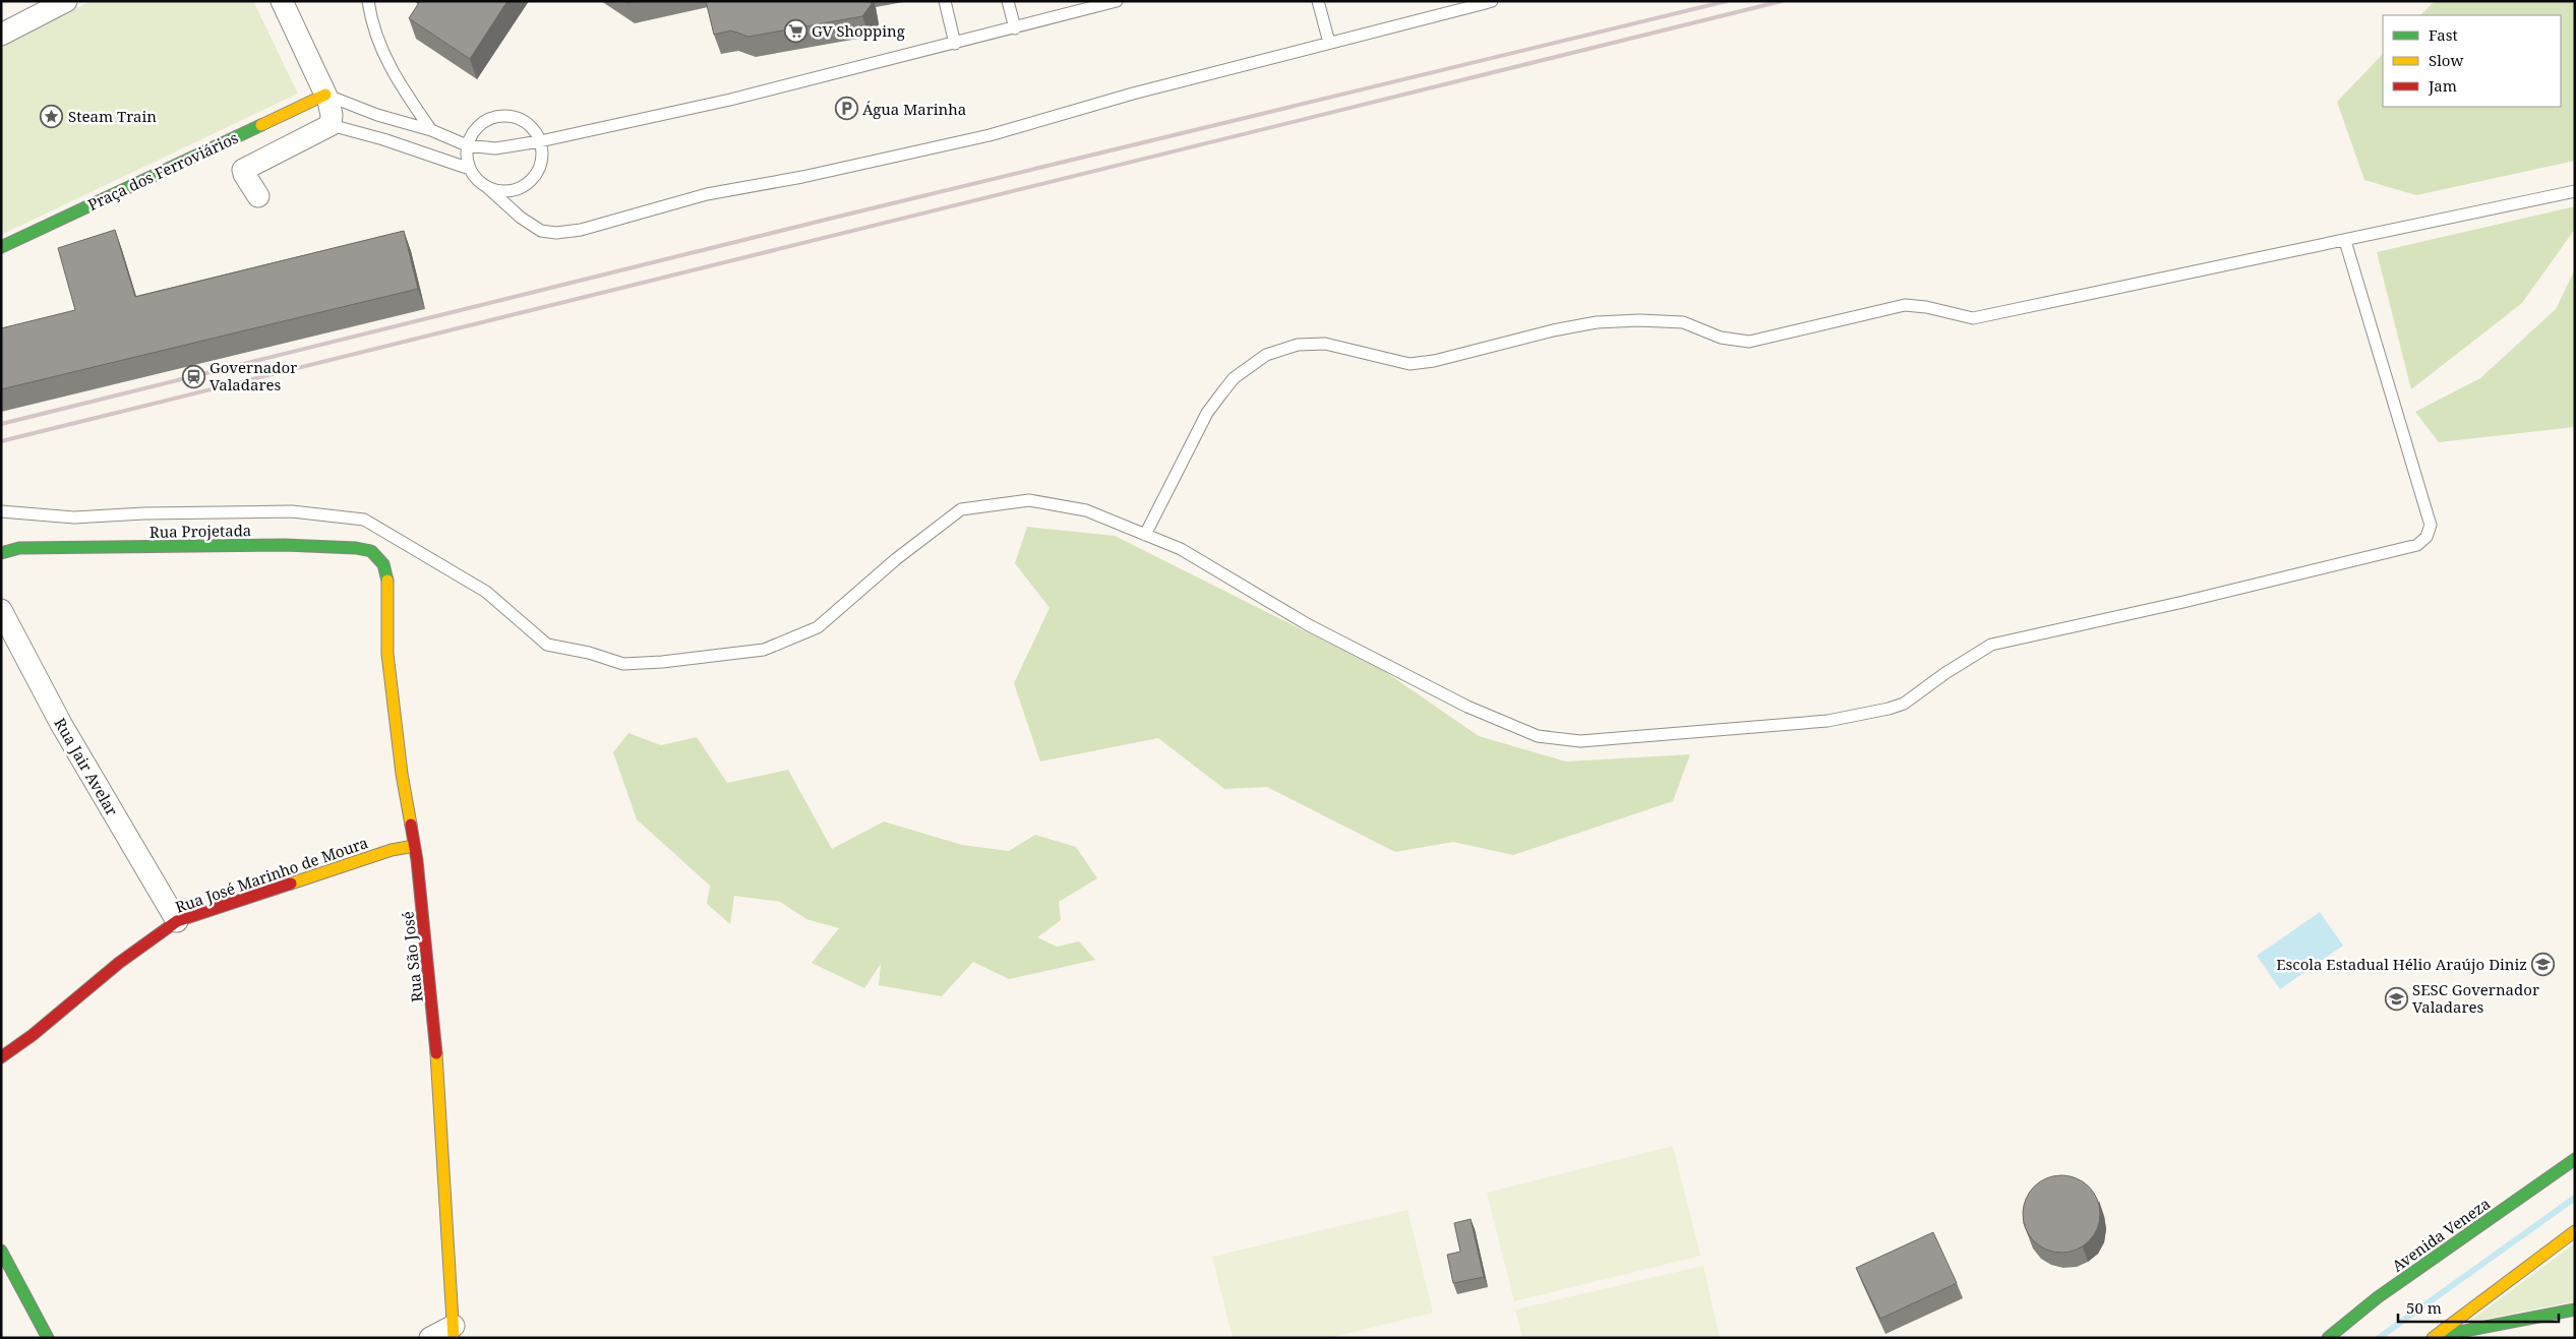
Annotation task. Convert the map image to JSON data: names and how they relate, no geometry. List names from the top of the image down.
{
  "streets": {
    "street": [
      "Praça dos Ferroviários",
      "Rua Projetada",
      "Rua Jair Avelar",
      "Rua José Marinho de Moura",
      "Rua São José",
      "Avenida Veneza"
    ]
  },
  "crossings": [
    ["Rua Projetada", "Rua São José"],
    ["Rua Jair Avelar", "Rua José Marinho de Moura"],
    ["Rua José Marinho de Moura", "Rua São José"]
  ],
  "places": {
    "supermarket": ["GV Shopping"],
    "parking": ["Água Marinha"],
    "place": ["Steam Train"],
    "station": ["Governador Valadares"],
    "school or university": ["Escola Estadual Hélio Araújo Diniz", "SESC Governador Valadares"]
  },
  "legend": ["Fast", "Slow", "Jam"],
  "scale_bar": "50 m"
}
